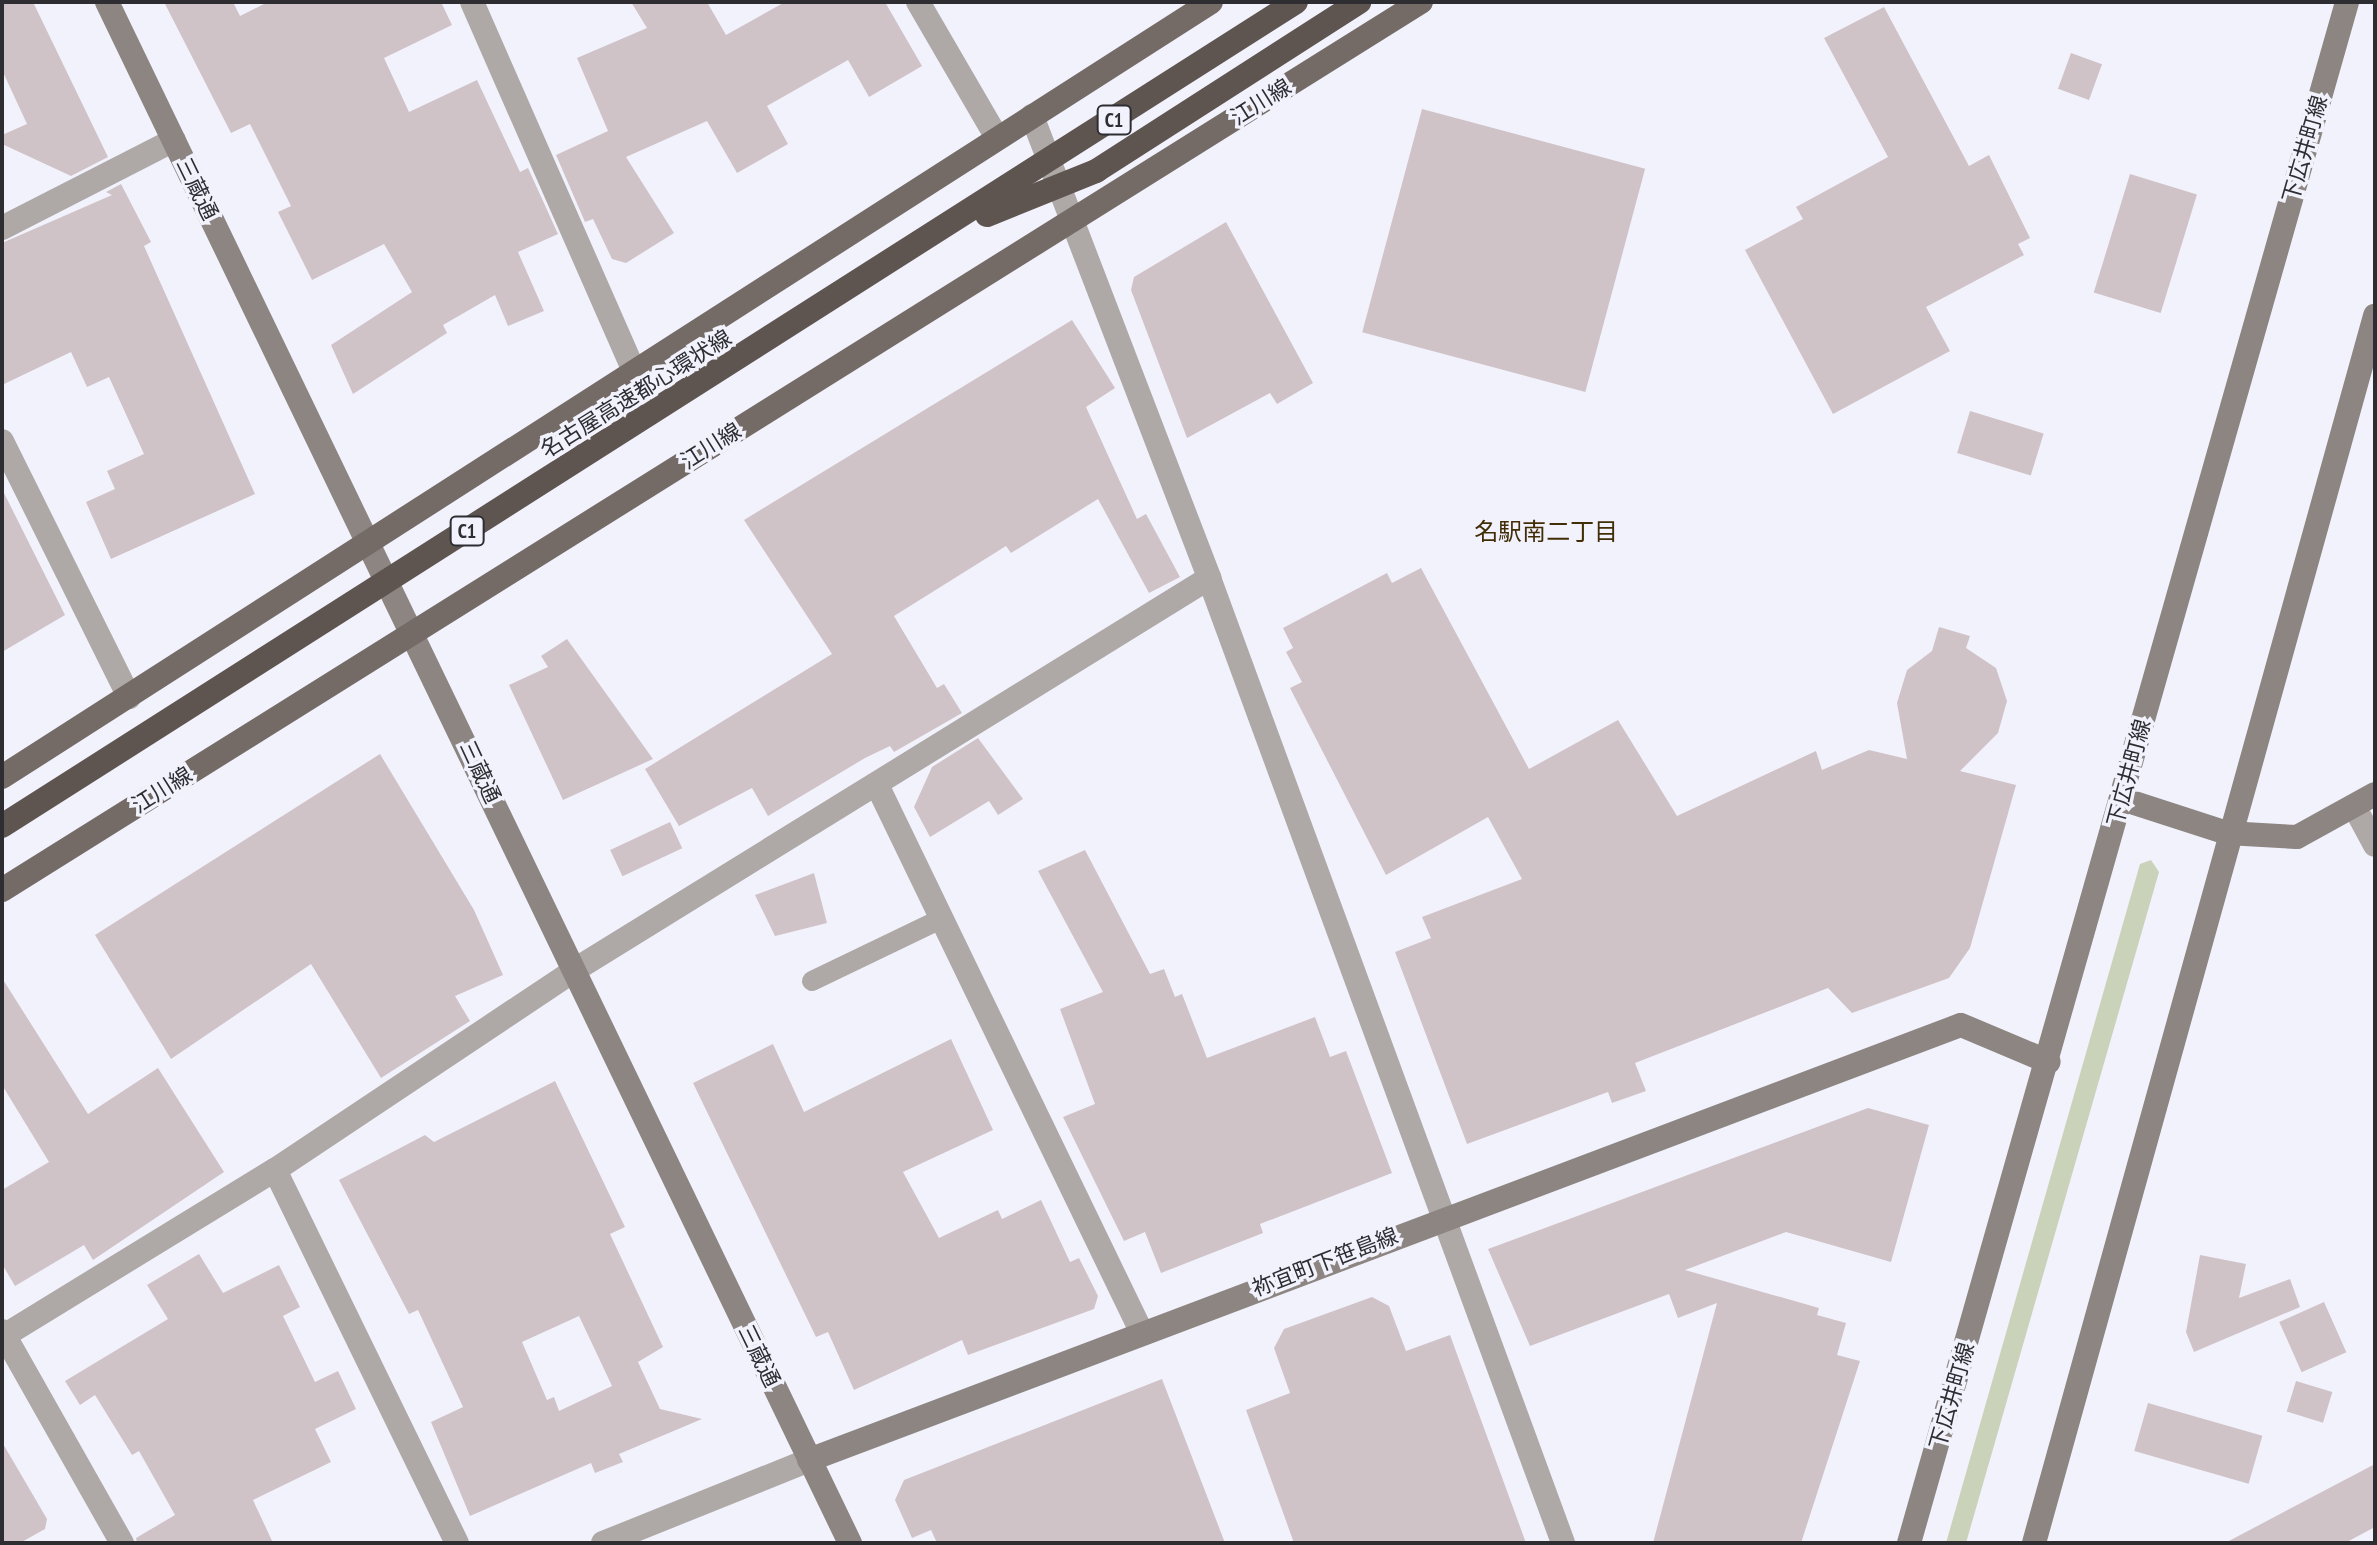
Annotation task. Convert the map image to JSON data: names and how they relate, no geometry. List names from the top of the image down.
{
  "streets": {
    "highway": ["C1", "名古屋高速都心環状線"],
    "main road": ["江川線"],
    "street": ["下広井町線", "三蔵通", "祢宜町下笹島線"]
  },
  "crossings": [
    ["江川線", "三蔵通"],
    ["下広井町線", "祢宜町下笹島線"],
    ["三蔵通", "祢宜町下笹島線"]
  ],
  "districts": ["名駅南二丁目"]
}
